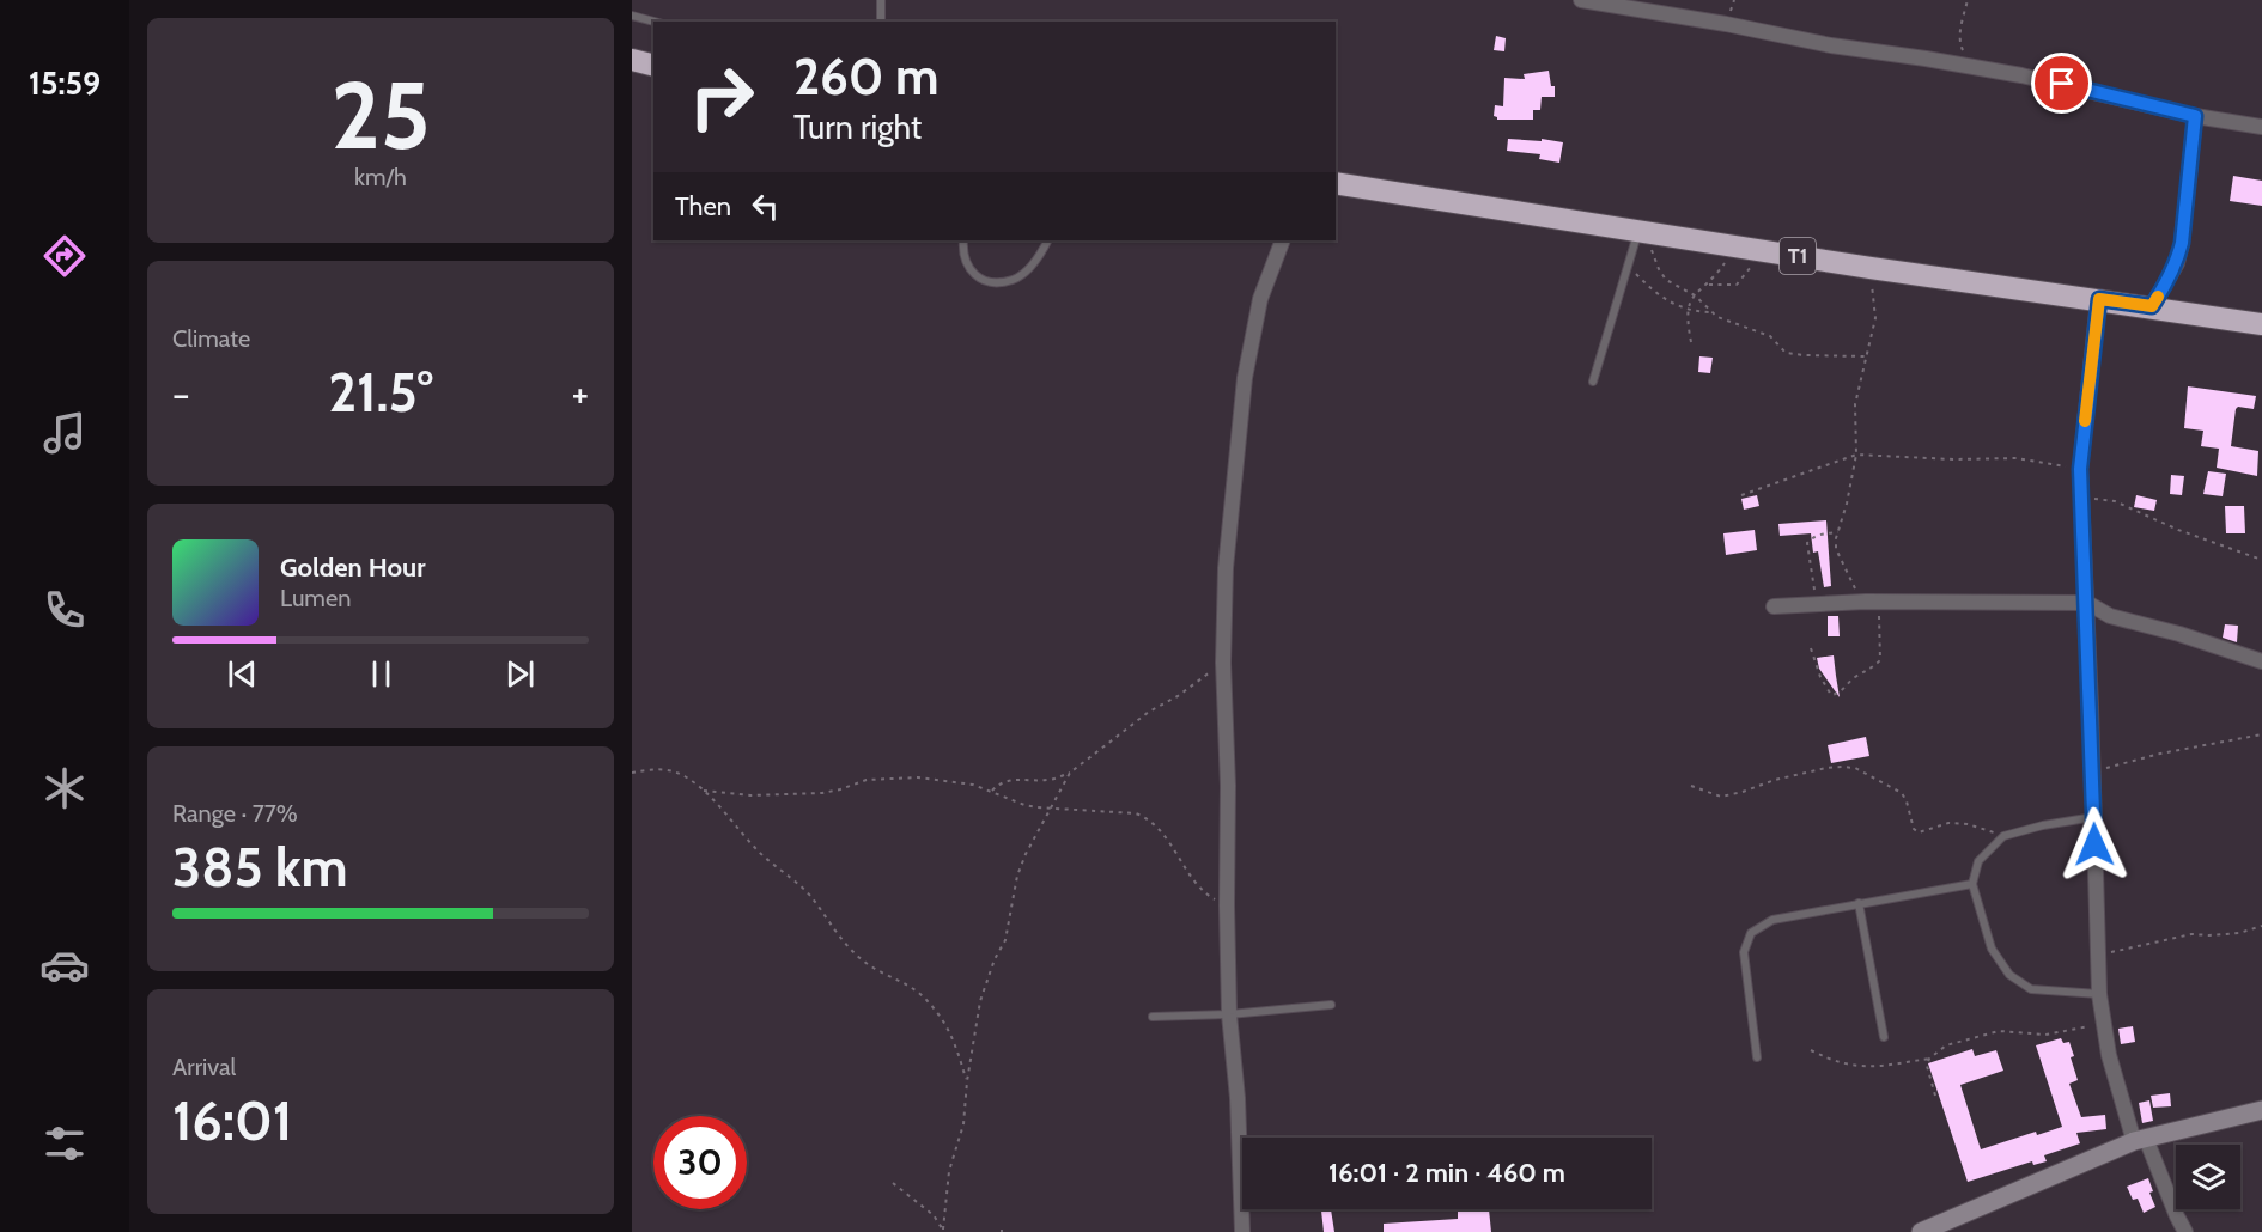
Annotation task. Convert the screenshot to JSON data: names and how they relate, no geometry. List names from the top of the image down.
{
  "streets": {
    "highway": ["T1"]
  },
  "page": {
    "tabs": "15:59",
    "tile": [
      ["25", "km/h"],
      "Climate",
      ["Range · 77%", "385 km"],
      ["Arrival", "16:01"]
    ],
    "turn": ["260 m", "Turn right"],
    "then": "Then",
    "heat": ["−", "21.5°", "+"],
    "song": ["Golden Hour", "Lumen"],
    "limit": "30",
    "trip": "16:01 · 2 min · 460 m"
  }
}
